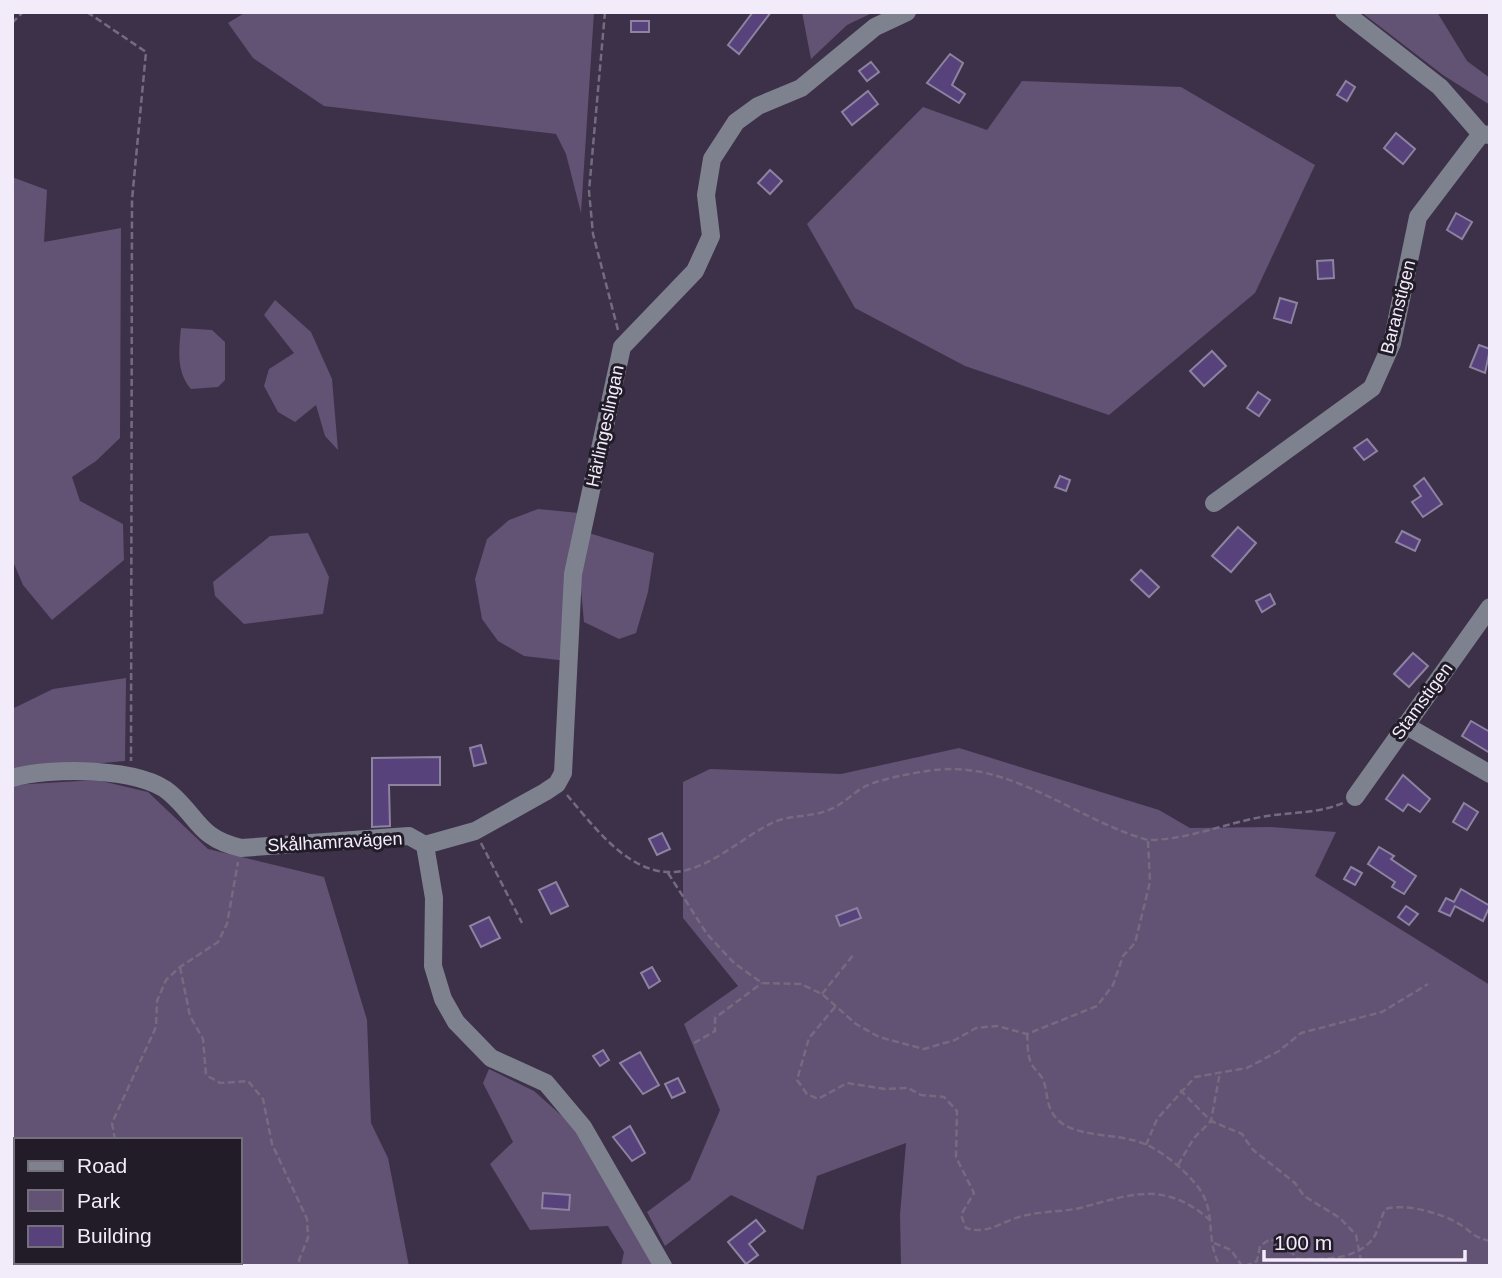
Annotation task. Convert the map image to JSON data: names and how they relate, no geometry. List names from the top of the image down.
{
  "streets": {
    "street": [
      "Baranstigen",
      "Härlingeslingan",
      "Stamstigen",
      "Skålhamravägen"
    ]
  },
  "legend": ["Road", "Park", "Building"],
  "scale_bar": "100 m"
}
